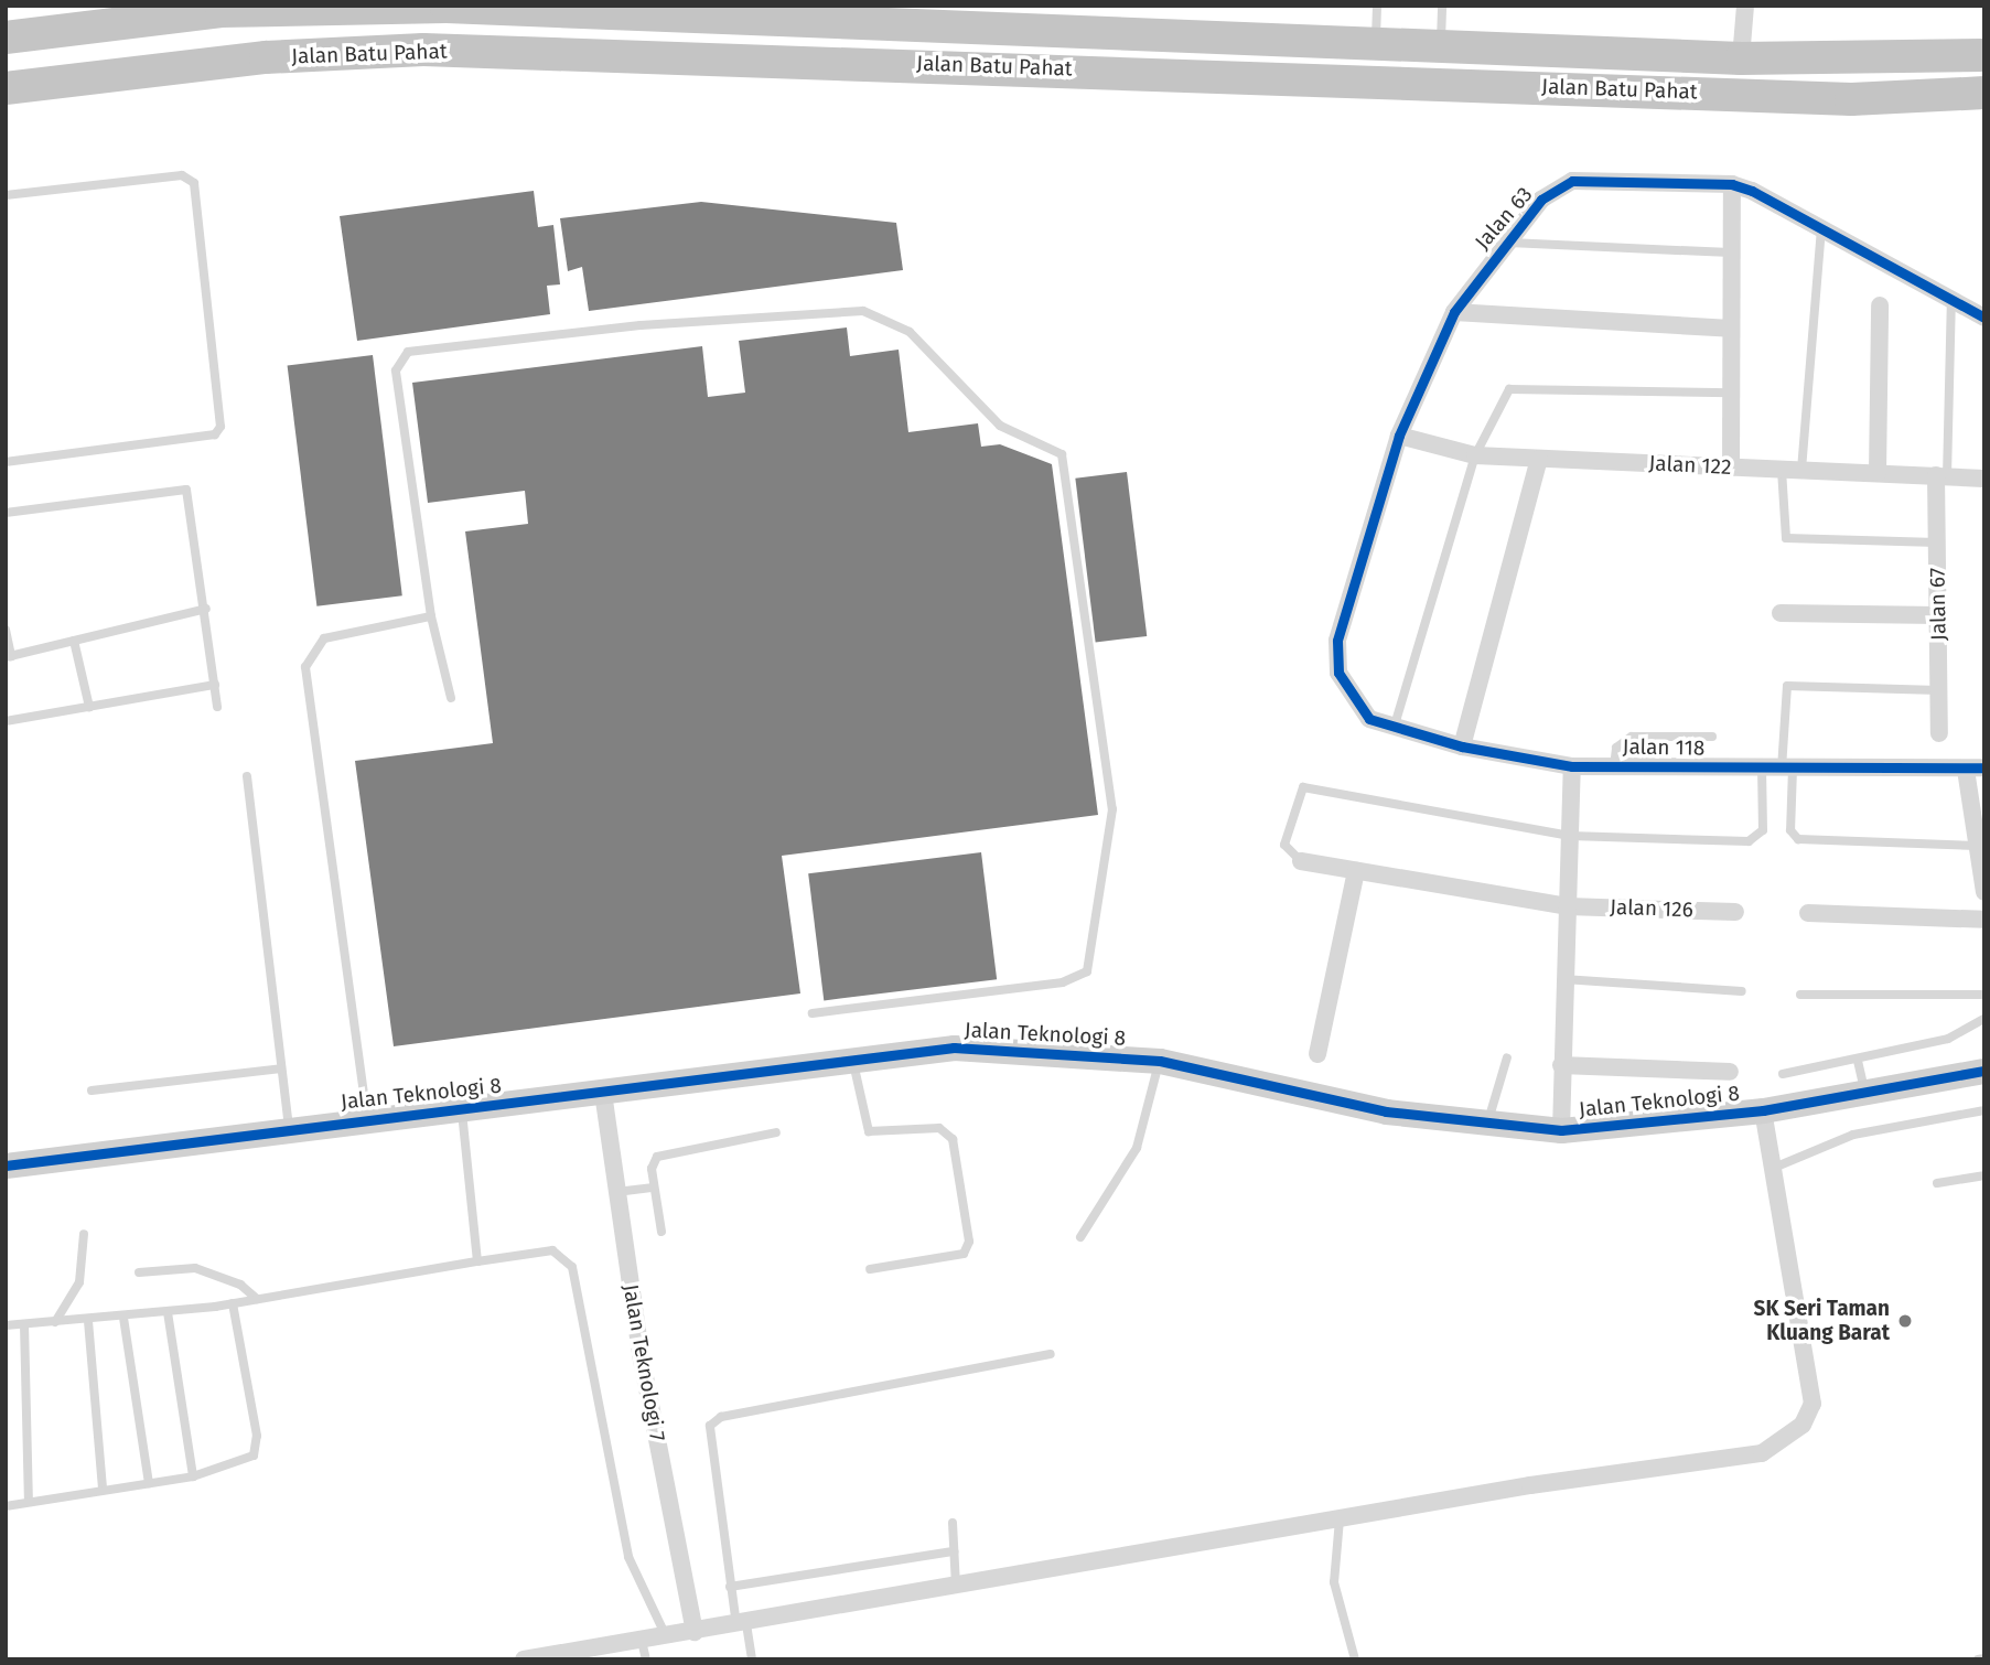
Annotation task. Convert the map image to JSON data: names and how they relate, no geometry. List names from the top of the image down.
{
  "streets": {
    "highway": ["Jalan Batu Pahat"],
    "street": [
      "Jalan 63",
      "Jalan 122",
      "Jalan 67",
      "Jalan 118",
      "Jalan 126",
      "Jalan Teknologi 8",
      "Jalan Teknologi 7"
    ]
  },
  "crossings": [
    ["Jalan 63", "Jalan 122"],
    ["Jalan 63", "Jalan 118"],
    ["Jalan 122", "Jalan 67"],
    ["Jalan Teknologi 8", "Jalan Teknologi 7"]
  ],
  "places": ["SK Seri Taman Kluang Barat"]
}
